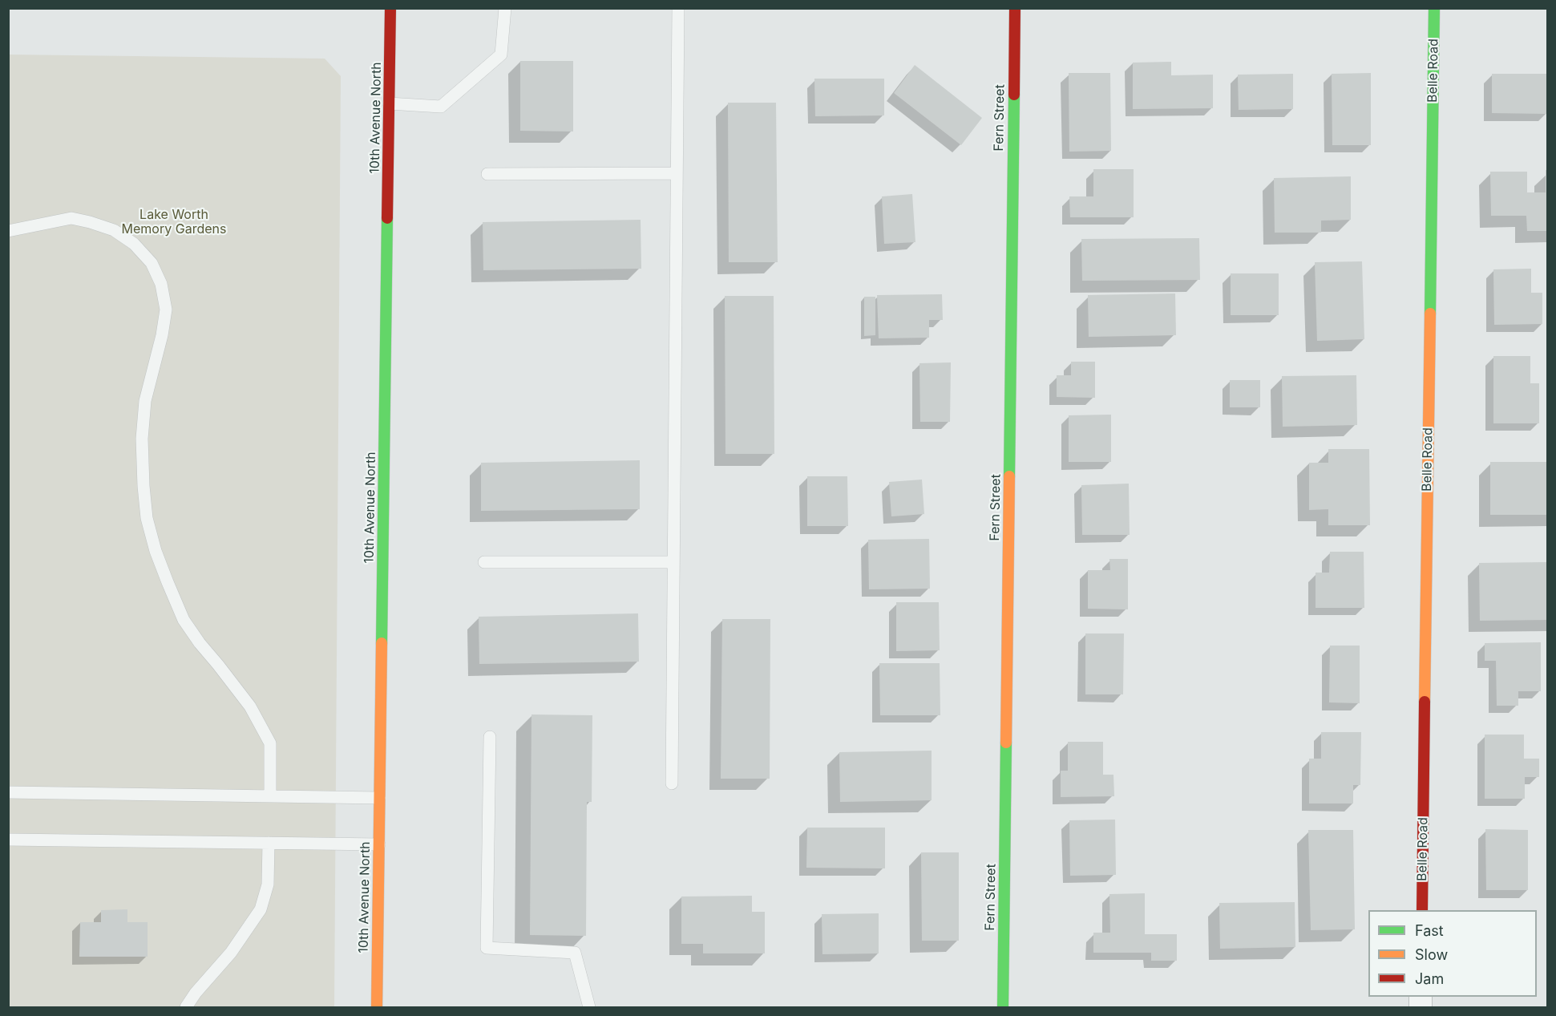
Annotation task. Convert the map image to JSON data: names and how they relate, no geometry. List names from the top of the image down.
{
  "streets": {
    "street": ["Belle Road", "10th Avenue North", "Fern Street"]
  },
  "parks": ["Lake Worth Memory Gardens"],
  "legend": ["Fast", "Slow", "Jam"]
}
